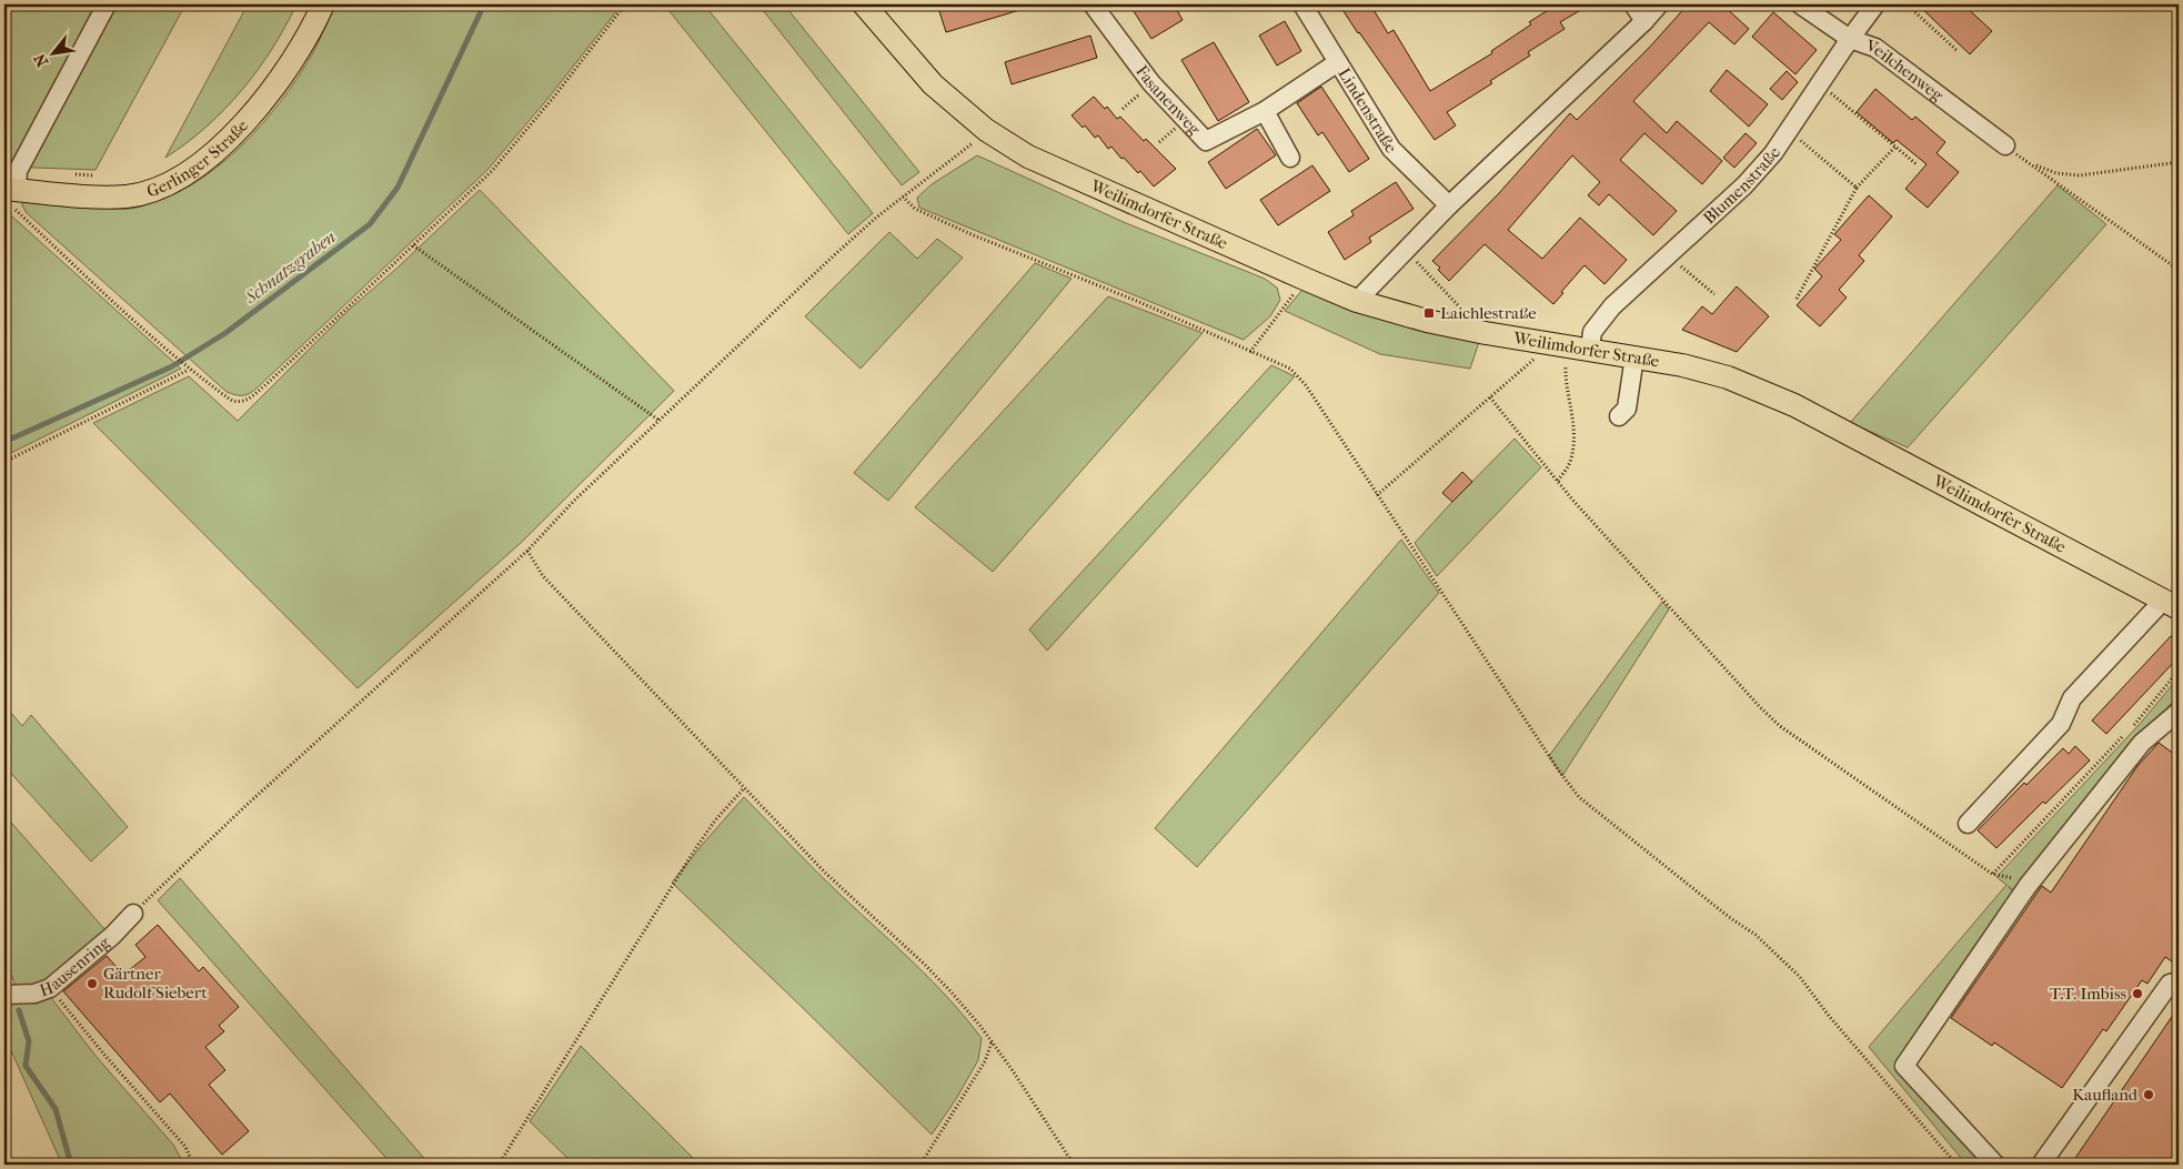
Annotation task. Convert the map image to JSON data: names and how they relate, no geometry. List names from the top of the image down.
{
  "streets": {
    "main road": ["Gerlinger Straße", "Weilimdorfer Straße"],
    "street": [
      "Veilchenweg",
      "Fasanenweg",
      "Lindenstraße",
      "Blumenstraße",
      "Hausenring"
    ]
  },
  "crossings": [
    ["Veilchenweg", "Blumenstraße"],
    ["Fasanenweg", "Lindenstraße"],
    ["Blumenstraße", "Weilimdorfer Straße"]
  ],
  "water": ["Schnatzgraben"],
  "places": {
    "transit": ["Laichlestraße"],
    "other": ["Gärtner Rudolf Siebert", "T.T. Imbiss", "Kaufland"]
  },
  "north": "bottom left"
}
